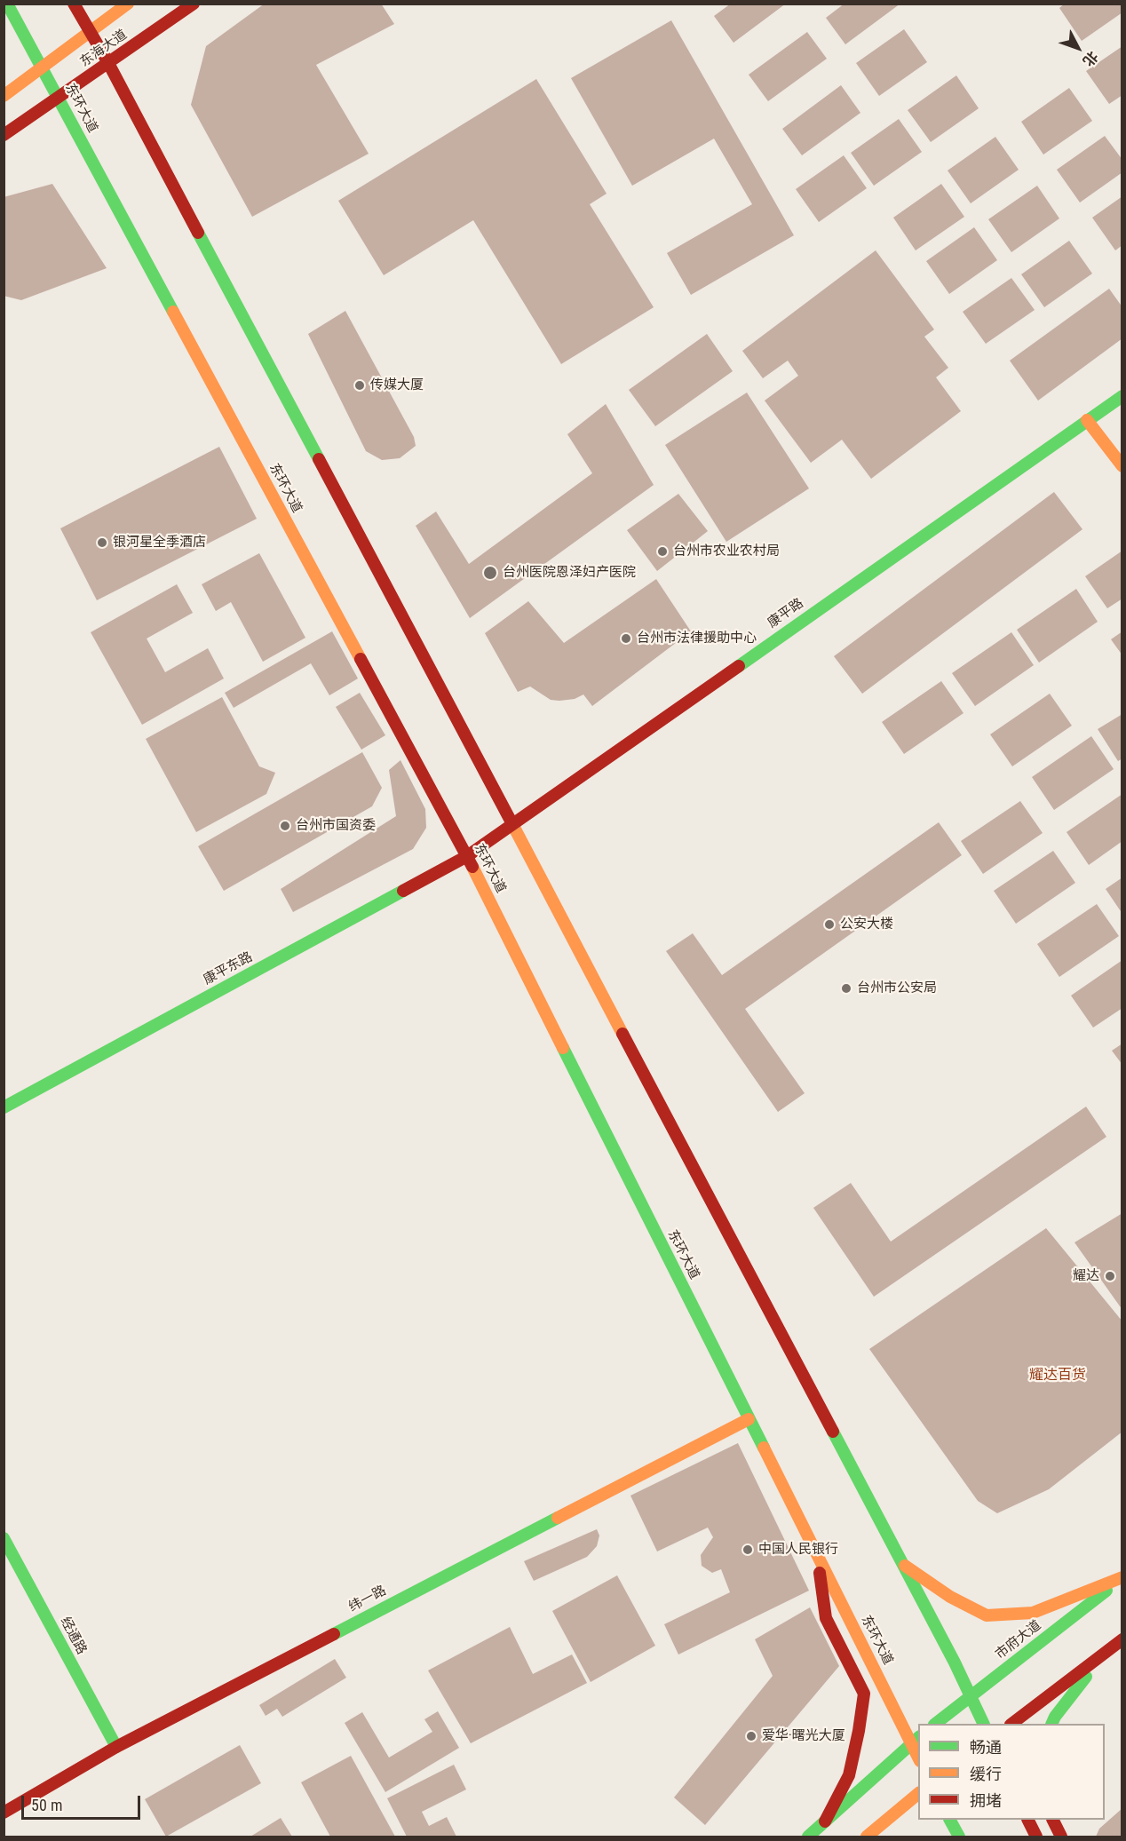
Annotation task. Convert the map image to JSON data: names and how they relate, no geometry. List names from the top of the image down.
{
  "streets": {
    "main road": [
      "东海大道",
      "东环大道",
      "康平路",
      "康平东路",
      "纬一路",
      "经通路",
      "市府大道"
    ]
  },
  "crossings": [
    ["东海大道", "东环大道"],
    ["东环大道", "康平路"],
    ["东环大道", "康平东路"],
    ["东环大道", "纬一路"],
    ["康平路", "康平东路"],
    ["纬一路", "经通路"]
  ],
  "districts": ["耀达百货"],
  "places": [
    "传媒大厦",
    "银河星全季酒店",
    "台州市农业农村局",
    "台州医院恩泽妇产医院",
    "台州市法律援助中心",
    "台州市国资委",
    "公安大楼",
    "台州市公安局",
    "耀达",
    "中国人民银行",
    "爱华·曙光大厦"
  ],
  "legend": ["畅通", "缓行", "拥堵"],
  "scale_bar": "50 m",
  "north": "bottom right"
}
